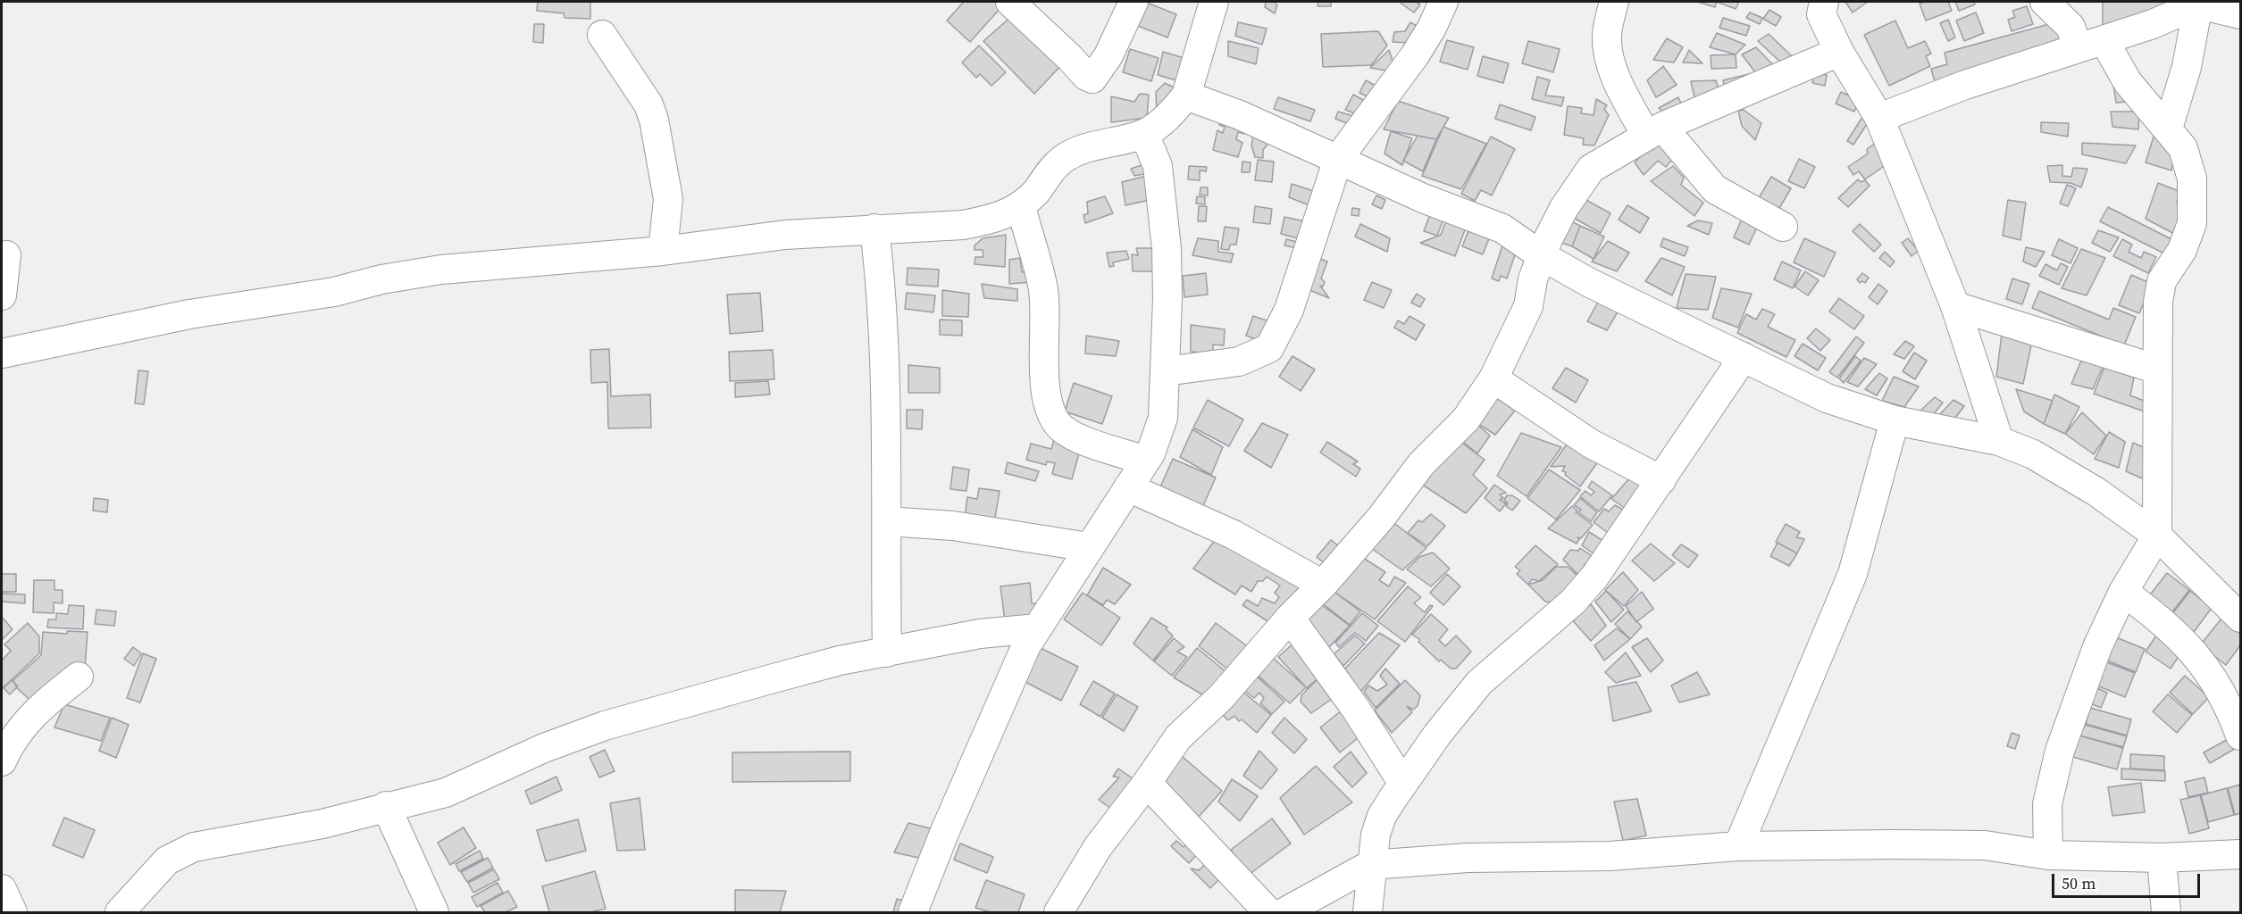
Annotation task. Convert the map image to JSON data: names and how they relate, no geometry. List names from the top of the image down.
{
  "scale_bar": "50 m"
}
